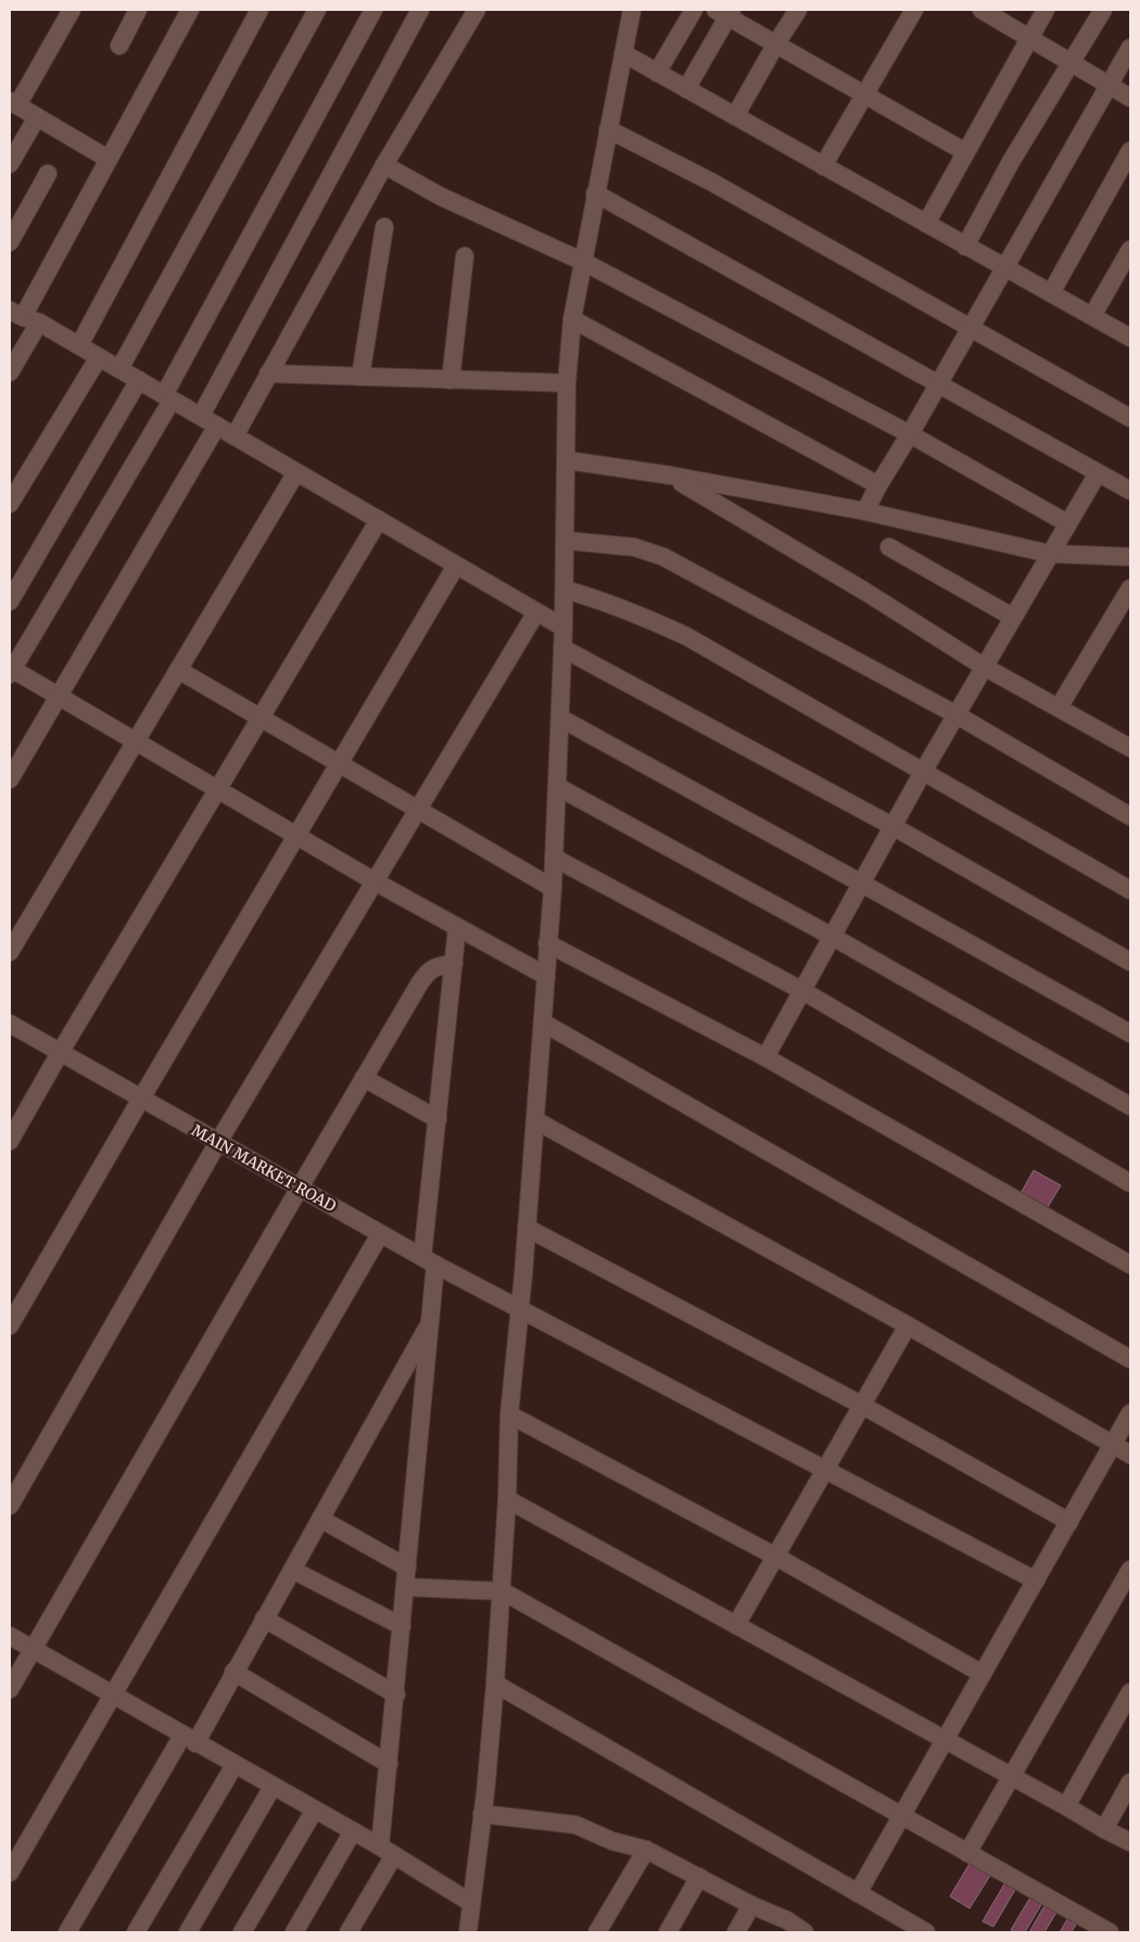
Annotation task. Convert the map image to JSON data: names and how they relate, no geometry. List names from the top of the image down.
{
  "streets": {
    "street": ["MAIN MARKET ROAD"]
  }
}
